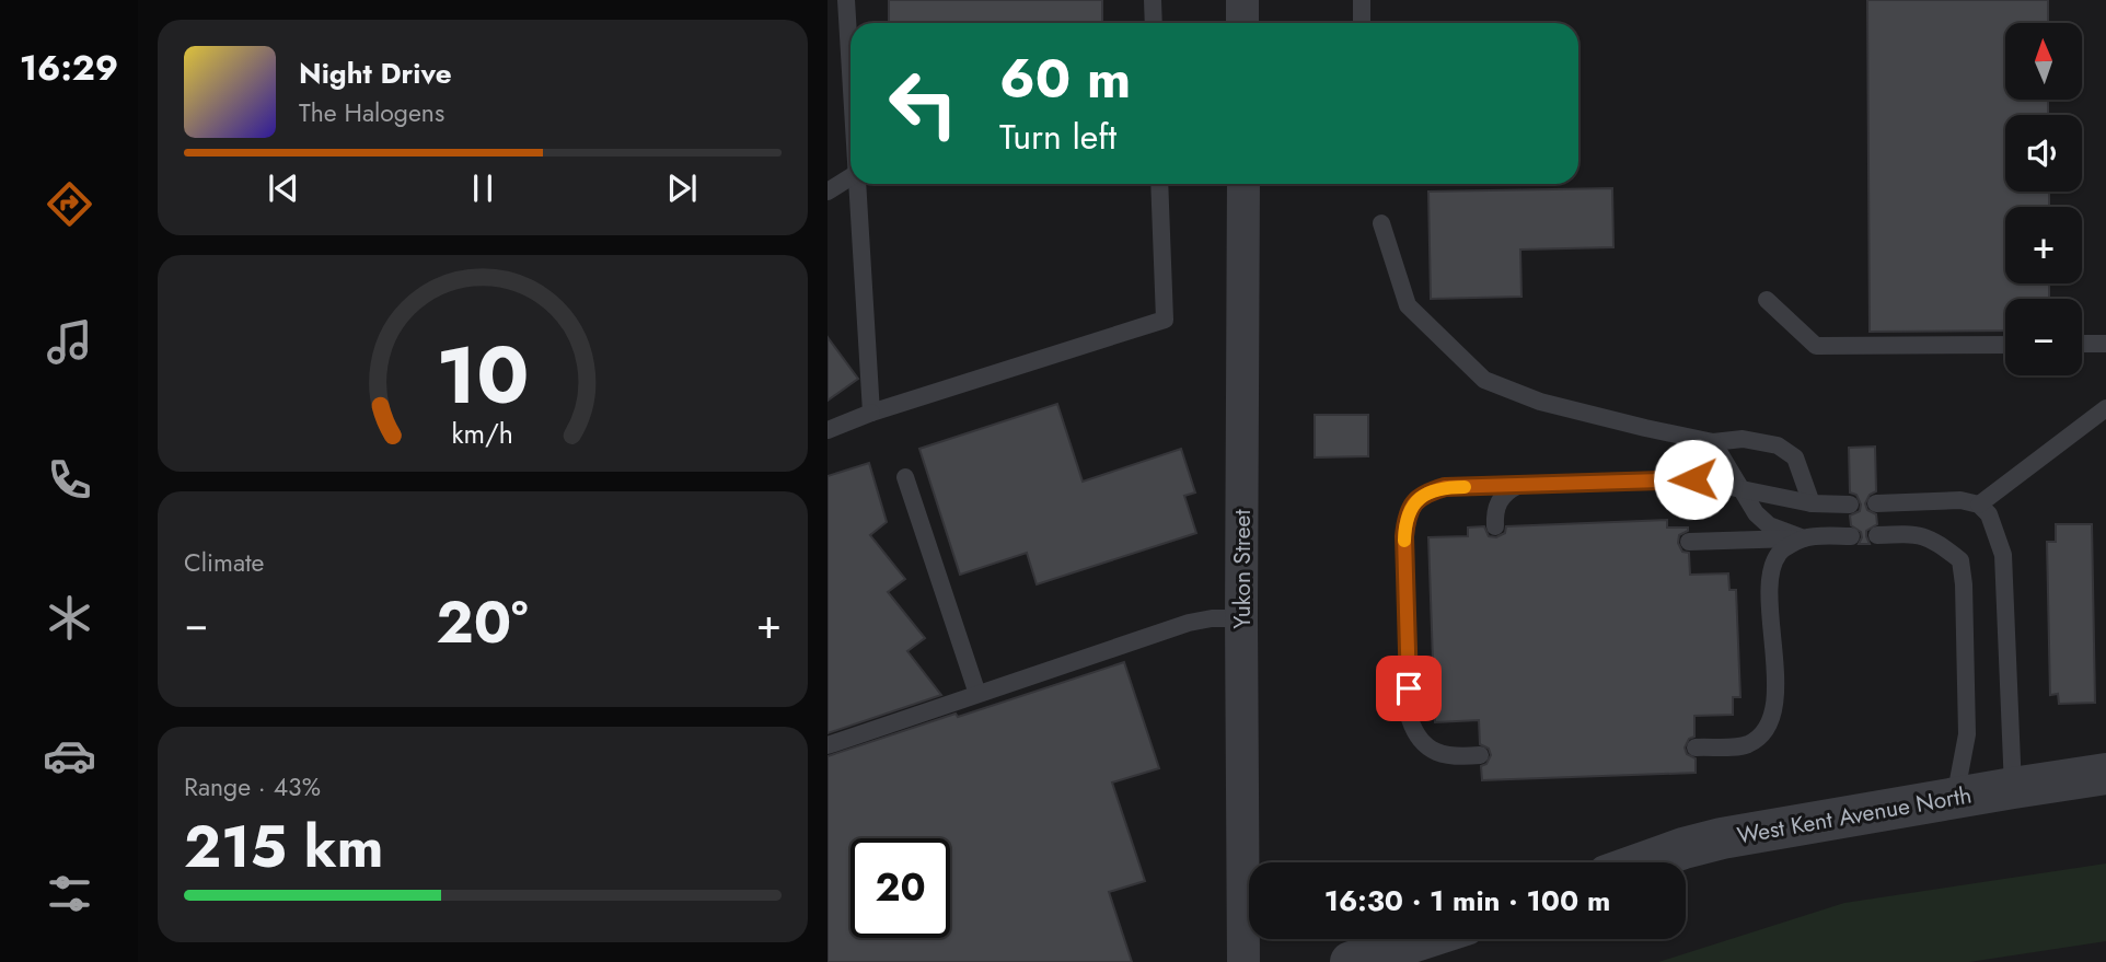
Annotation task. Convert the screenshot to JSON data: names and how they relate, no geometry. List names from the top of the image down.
{
  "streets": {
    "street": ["Yukon Street", "West Kent Avenue North"]
  },
  "north": "top",
  "page": {
    "tabs": "16:29",
    "map_buttons": ["+", "−"],
    "turn": ["60 m", "Turn left"],
    "song": ["Night Drive", "The Halogens"],
    "tile": [
      "Climate",
      ["Range · 43%", "215 km"]
    ],
    "heat": ["−", "20°", "+"],
    "limit": "20",
    "trip": "16:30 · 1 min · 100 m",
    "gauge": ["10", "km/h"]
  }
}
